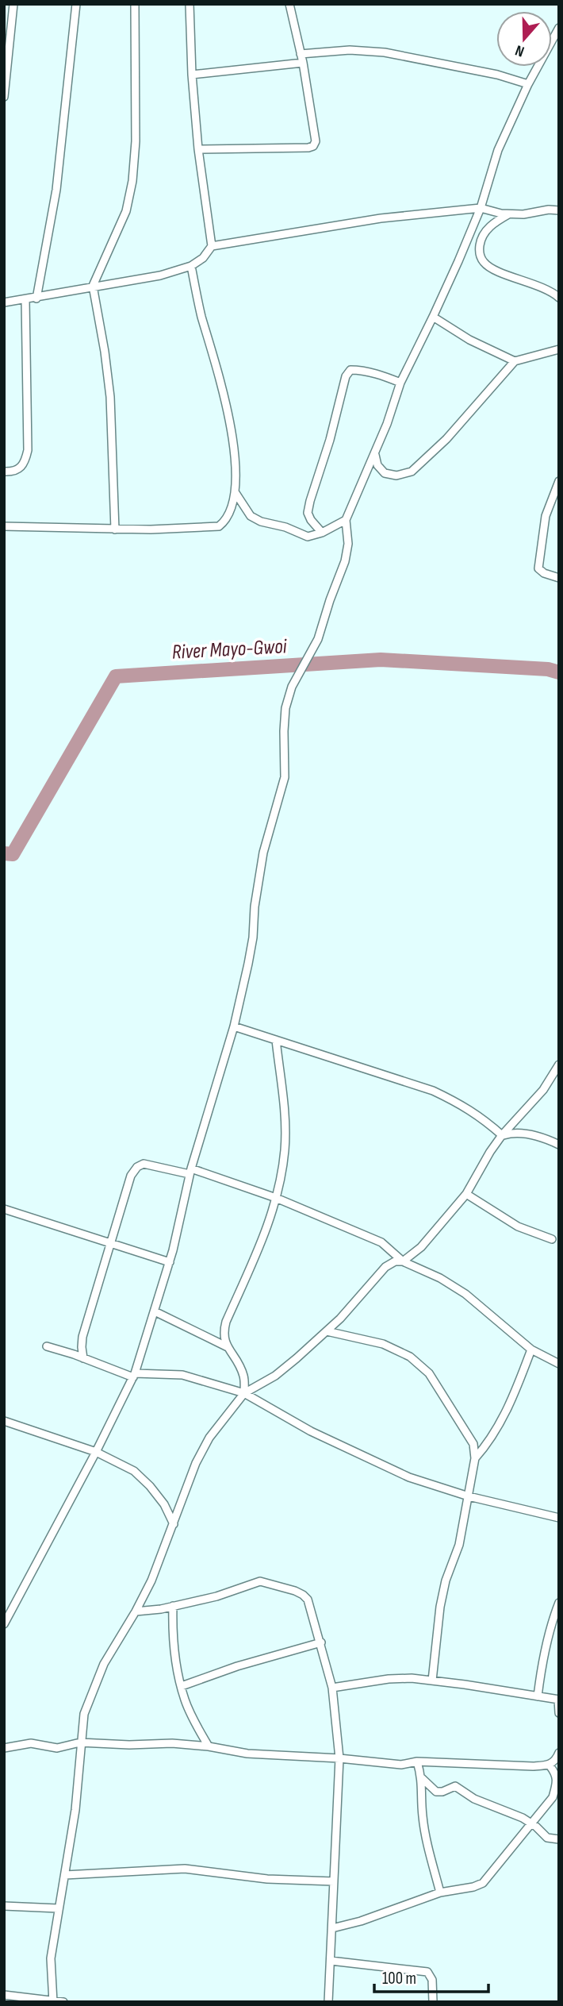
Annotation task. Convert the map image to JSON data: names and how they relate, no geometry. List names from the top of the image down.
{
  "water": ["River Mayo-Gwoi"],
  "scale_bar": "100 m",
  "north": "bottom"
}
